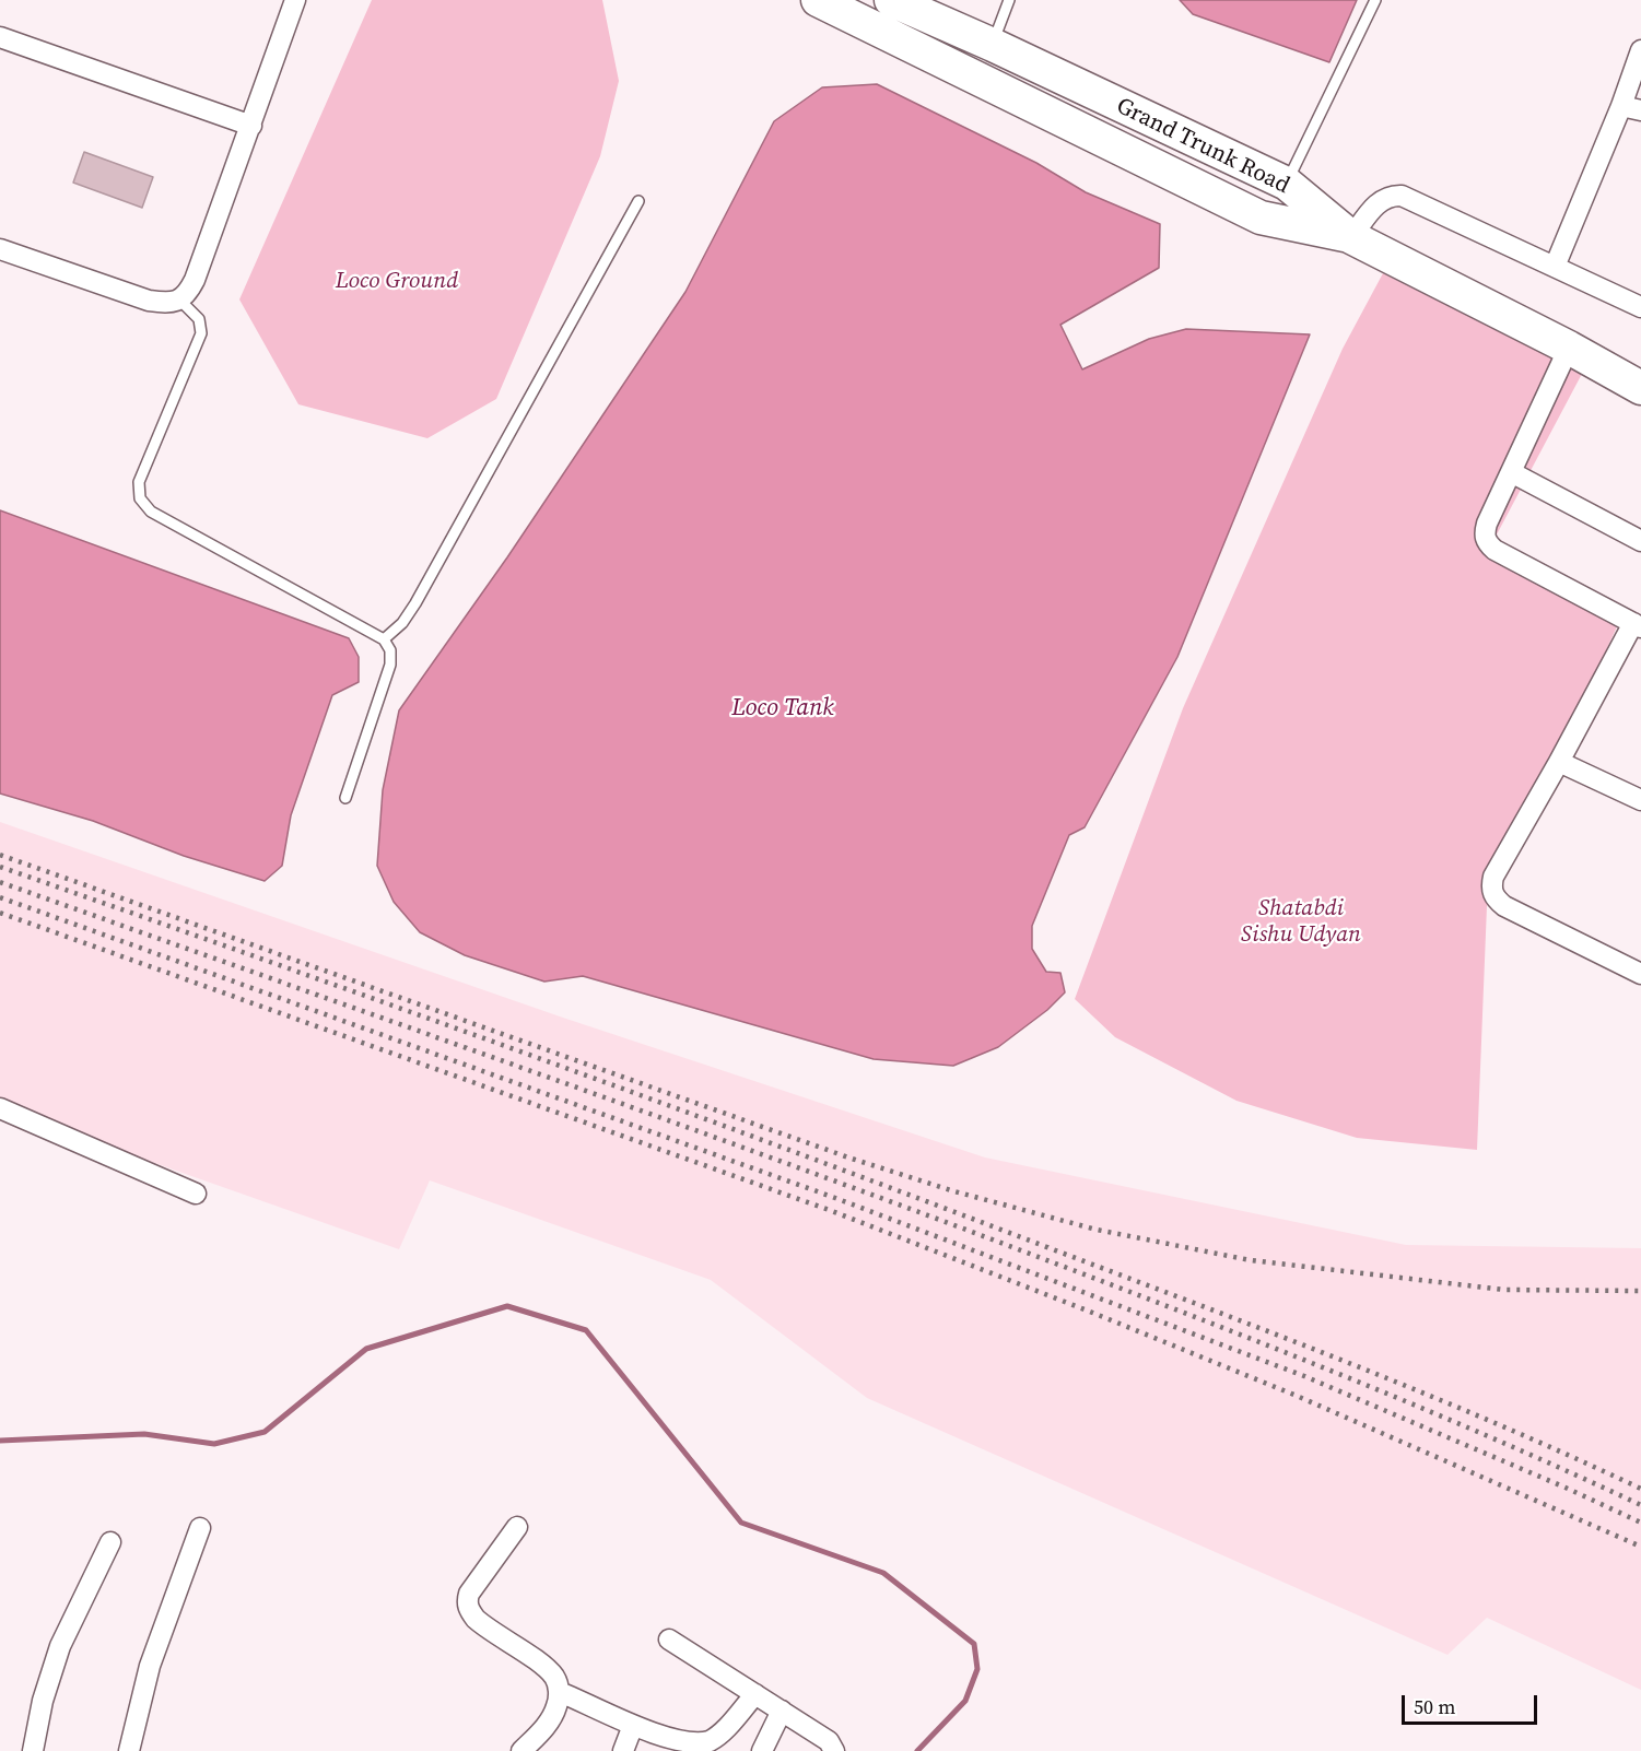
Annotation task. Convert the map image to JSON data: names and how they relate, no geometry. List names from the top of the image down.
{
  "streets": {
    "main road": ["Grand Trunk Road"]
  },
  "water": ["Loco Tank"],
  "parks": ["Loco Ground", "Shatabdi Sishu Udyan"],
  "scale_bar": "50 m"
}
